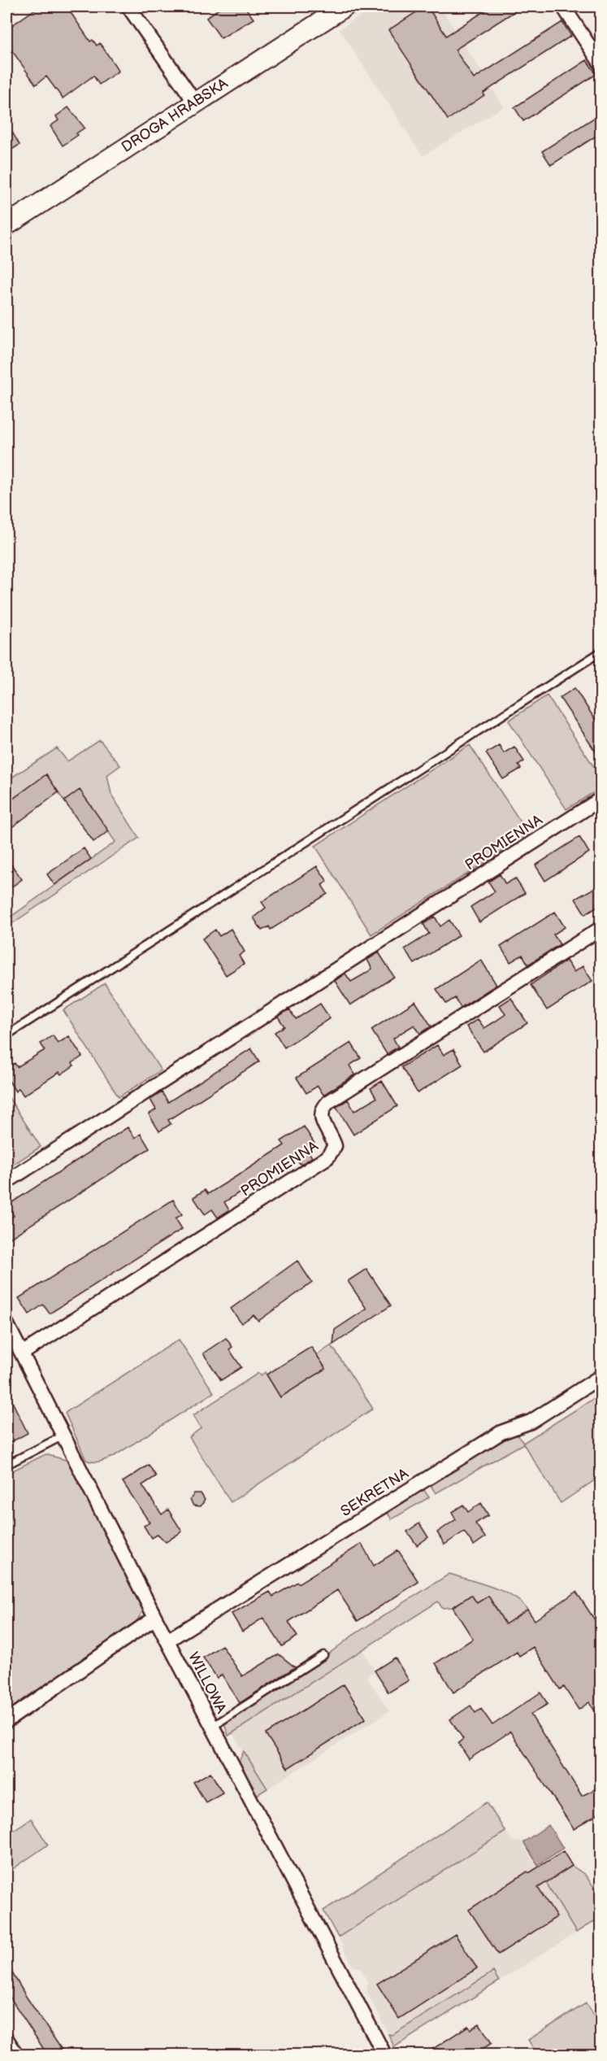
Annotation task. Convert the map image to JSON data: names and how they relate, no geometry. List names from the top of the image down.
{
  "streets": {
    "street": [
      "DROGA HRABSKA",
      "PROMIENNA",
      "SEKRETNA",
      "WILLOWA"
    ]
  },
  "crossings": [
    ["PROMIENNA", "WILLOWA"],
    ["SEKRETNA", "WILLOWA"]
  ]
}
